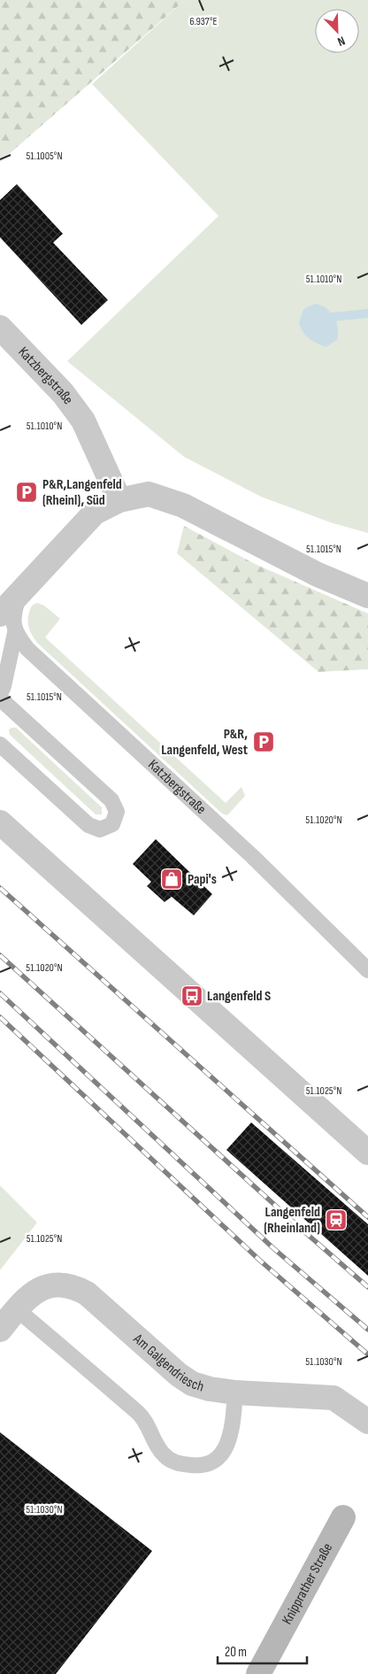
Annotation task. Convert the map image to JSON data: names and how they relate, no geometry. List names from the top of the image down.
{
  "streets": {
    "main road": ["Knipprather Straße"],
    "street": ["Katzbergstraße", "Am Galgendriesch"]
  },
  "places": {
    "parking": ["P&R,Langenfeld (Rheinl), Süd", "P&R, Langenfeld, West"],
    "shop": ["Papi's"],
    "bus stop": ["Langenfeld S"],
    "station": ["Langenfeld (Rheinland)"]
  },
  "scale_bar": "20 m",
  "north": "bottom right",
  "coordinates": [
    "6.937°E",
    "51.1005°N",
    "51.1010°N",
    "51.1015°N",
    "51.1020°N",
    "51.1025°N",
    "51.1030°N"
  ]
}
